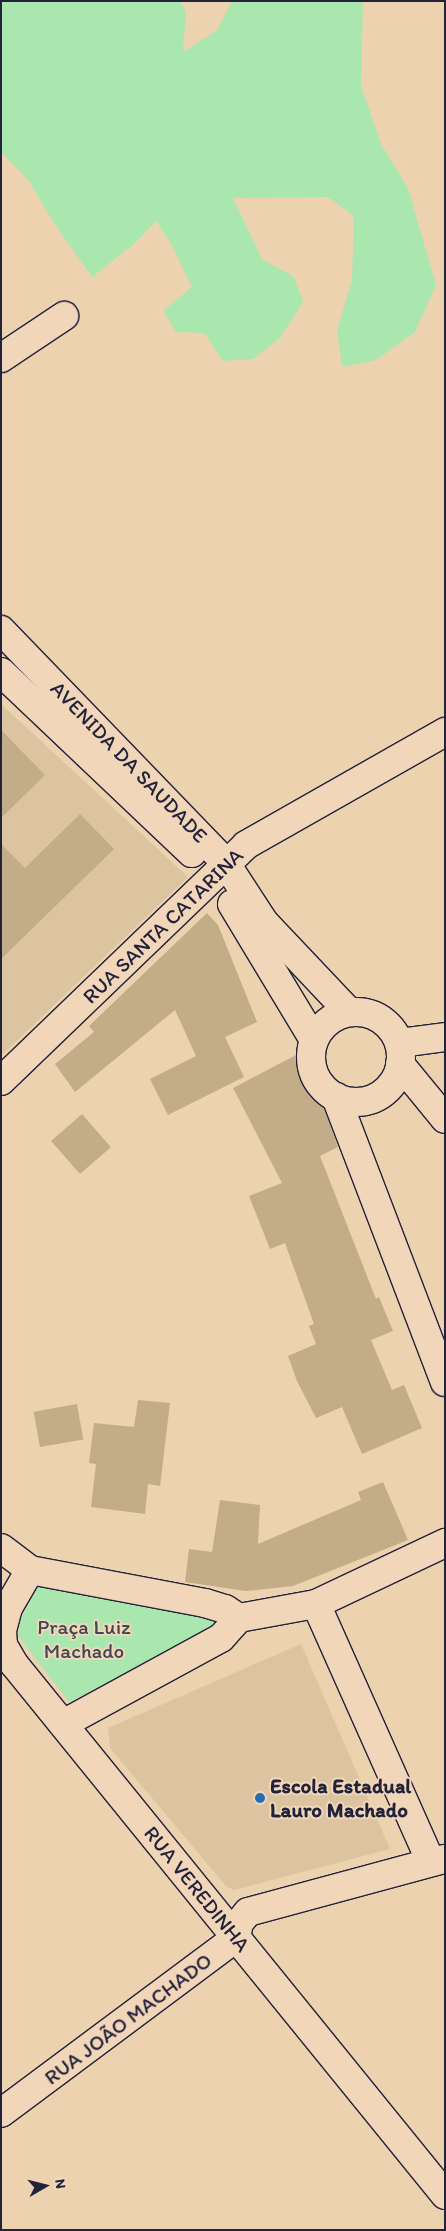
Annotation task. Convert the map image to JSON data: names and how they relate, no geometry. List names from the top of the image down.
{
  "streets": {
    "street": [
      "AVENIDA DA SAUDADE",
      "RUA SANTA CATARINA",
      "RUA VEREDINHA",
      "RUA JOÃO MACHADO"
    ]
  },
  "crossings": [
    ["AVENIDA DA SAUDADE", "RUA SANTA CATARINA"],
    ["RUA VEREDINHA", "RUA JOÃO MACHADO"]
  ],
  "parks": ["Praça Luiz Machado"],
  "places": ["Escola Estadual Lauro Machado"],
  "north": "right"
}
